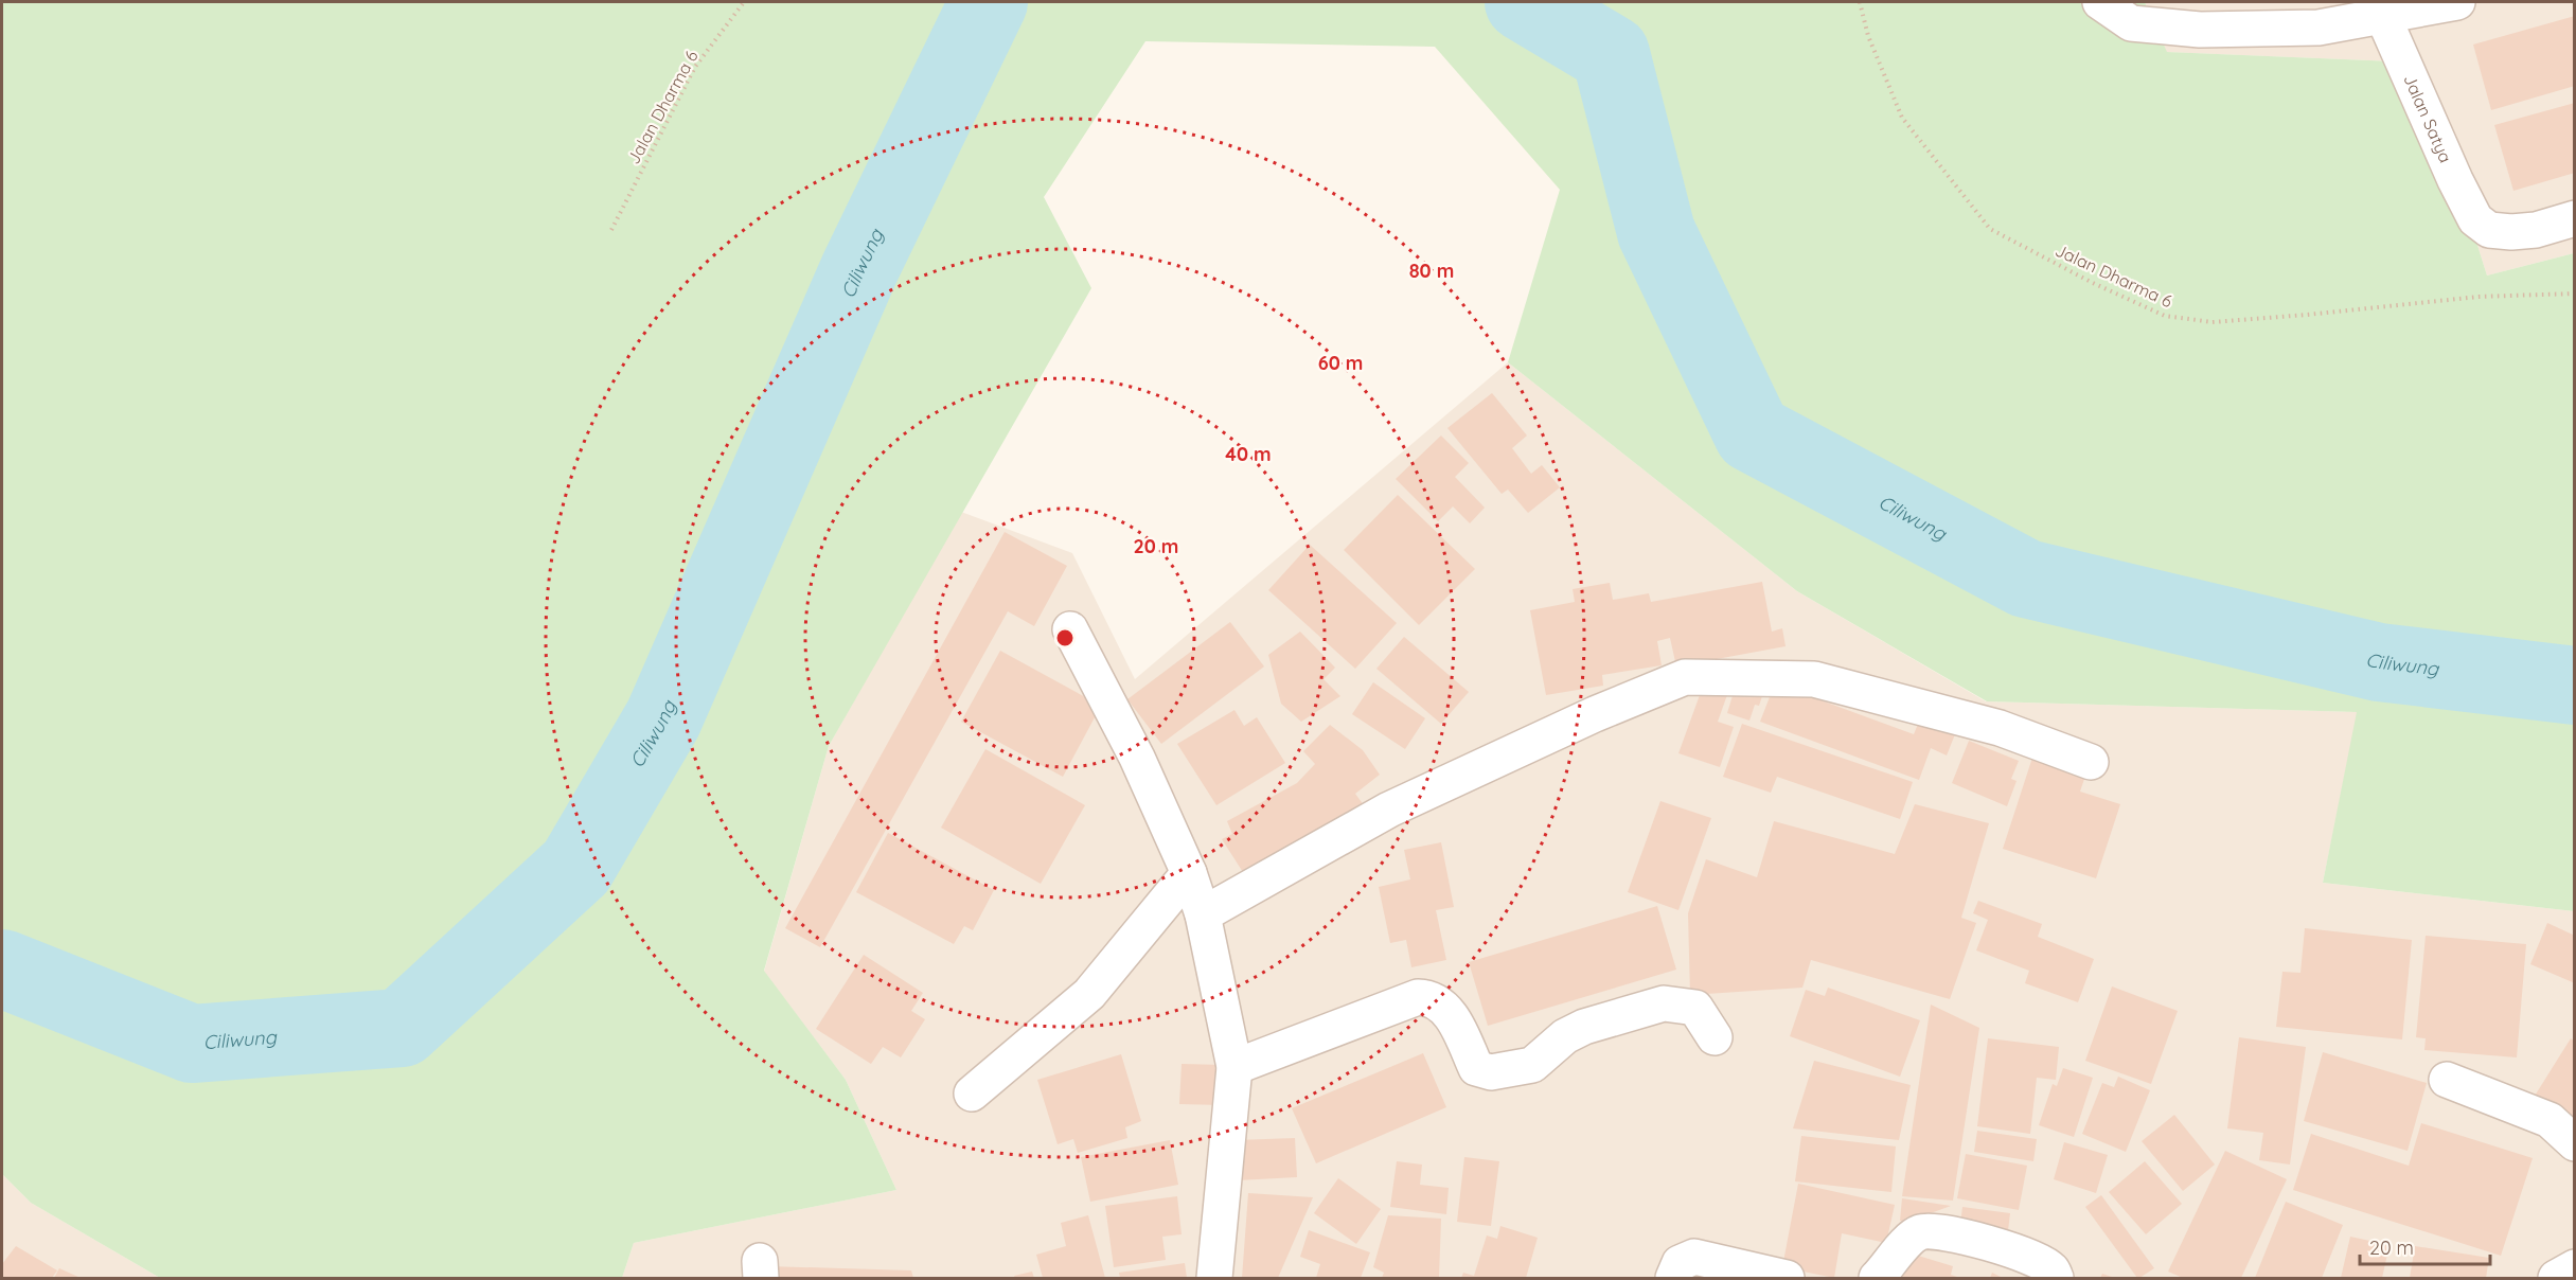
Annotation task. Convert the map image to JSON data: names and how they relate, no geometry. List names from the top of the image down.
{
  "streets": {
    "street": ["Jalan Satya"],
    "path": ["Jalan Dharma 6"]
  },
  "water": ["Ciliwung"],
  "scale_bar": "20 m",
  "rings": [
    "80 m",
    "60 m",
    "40 m",
    "20 m"
  ]
}
